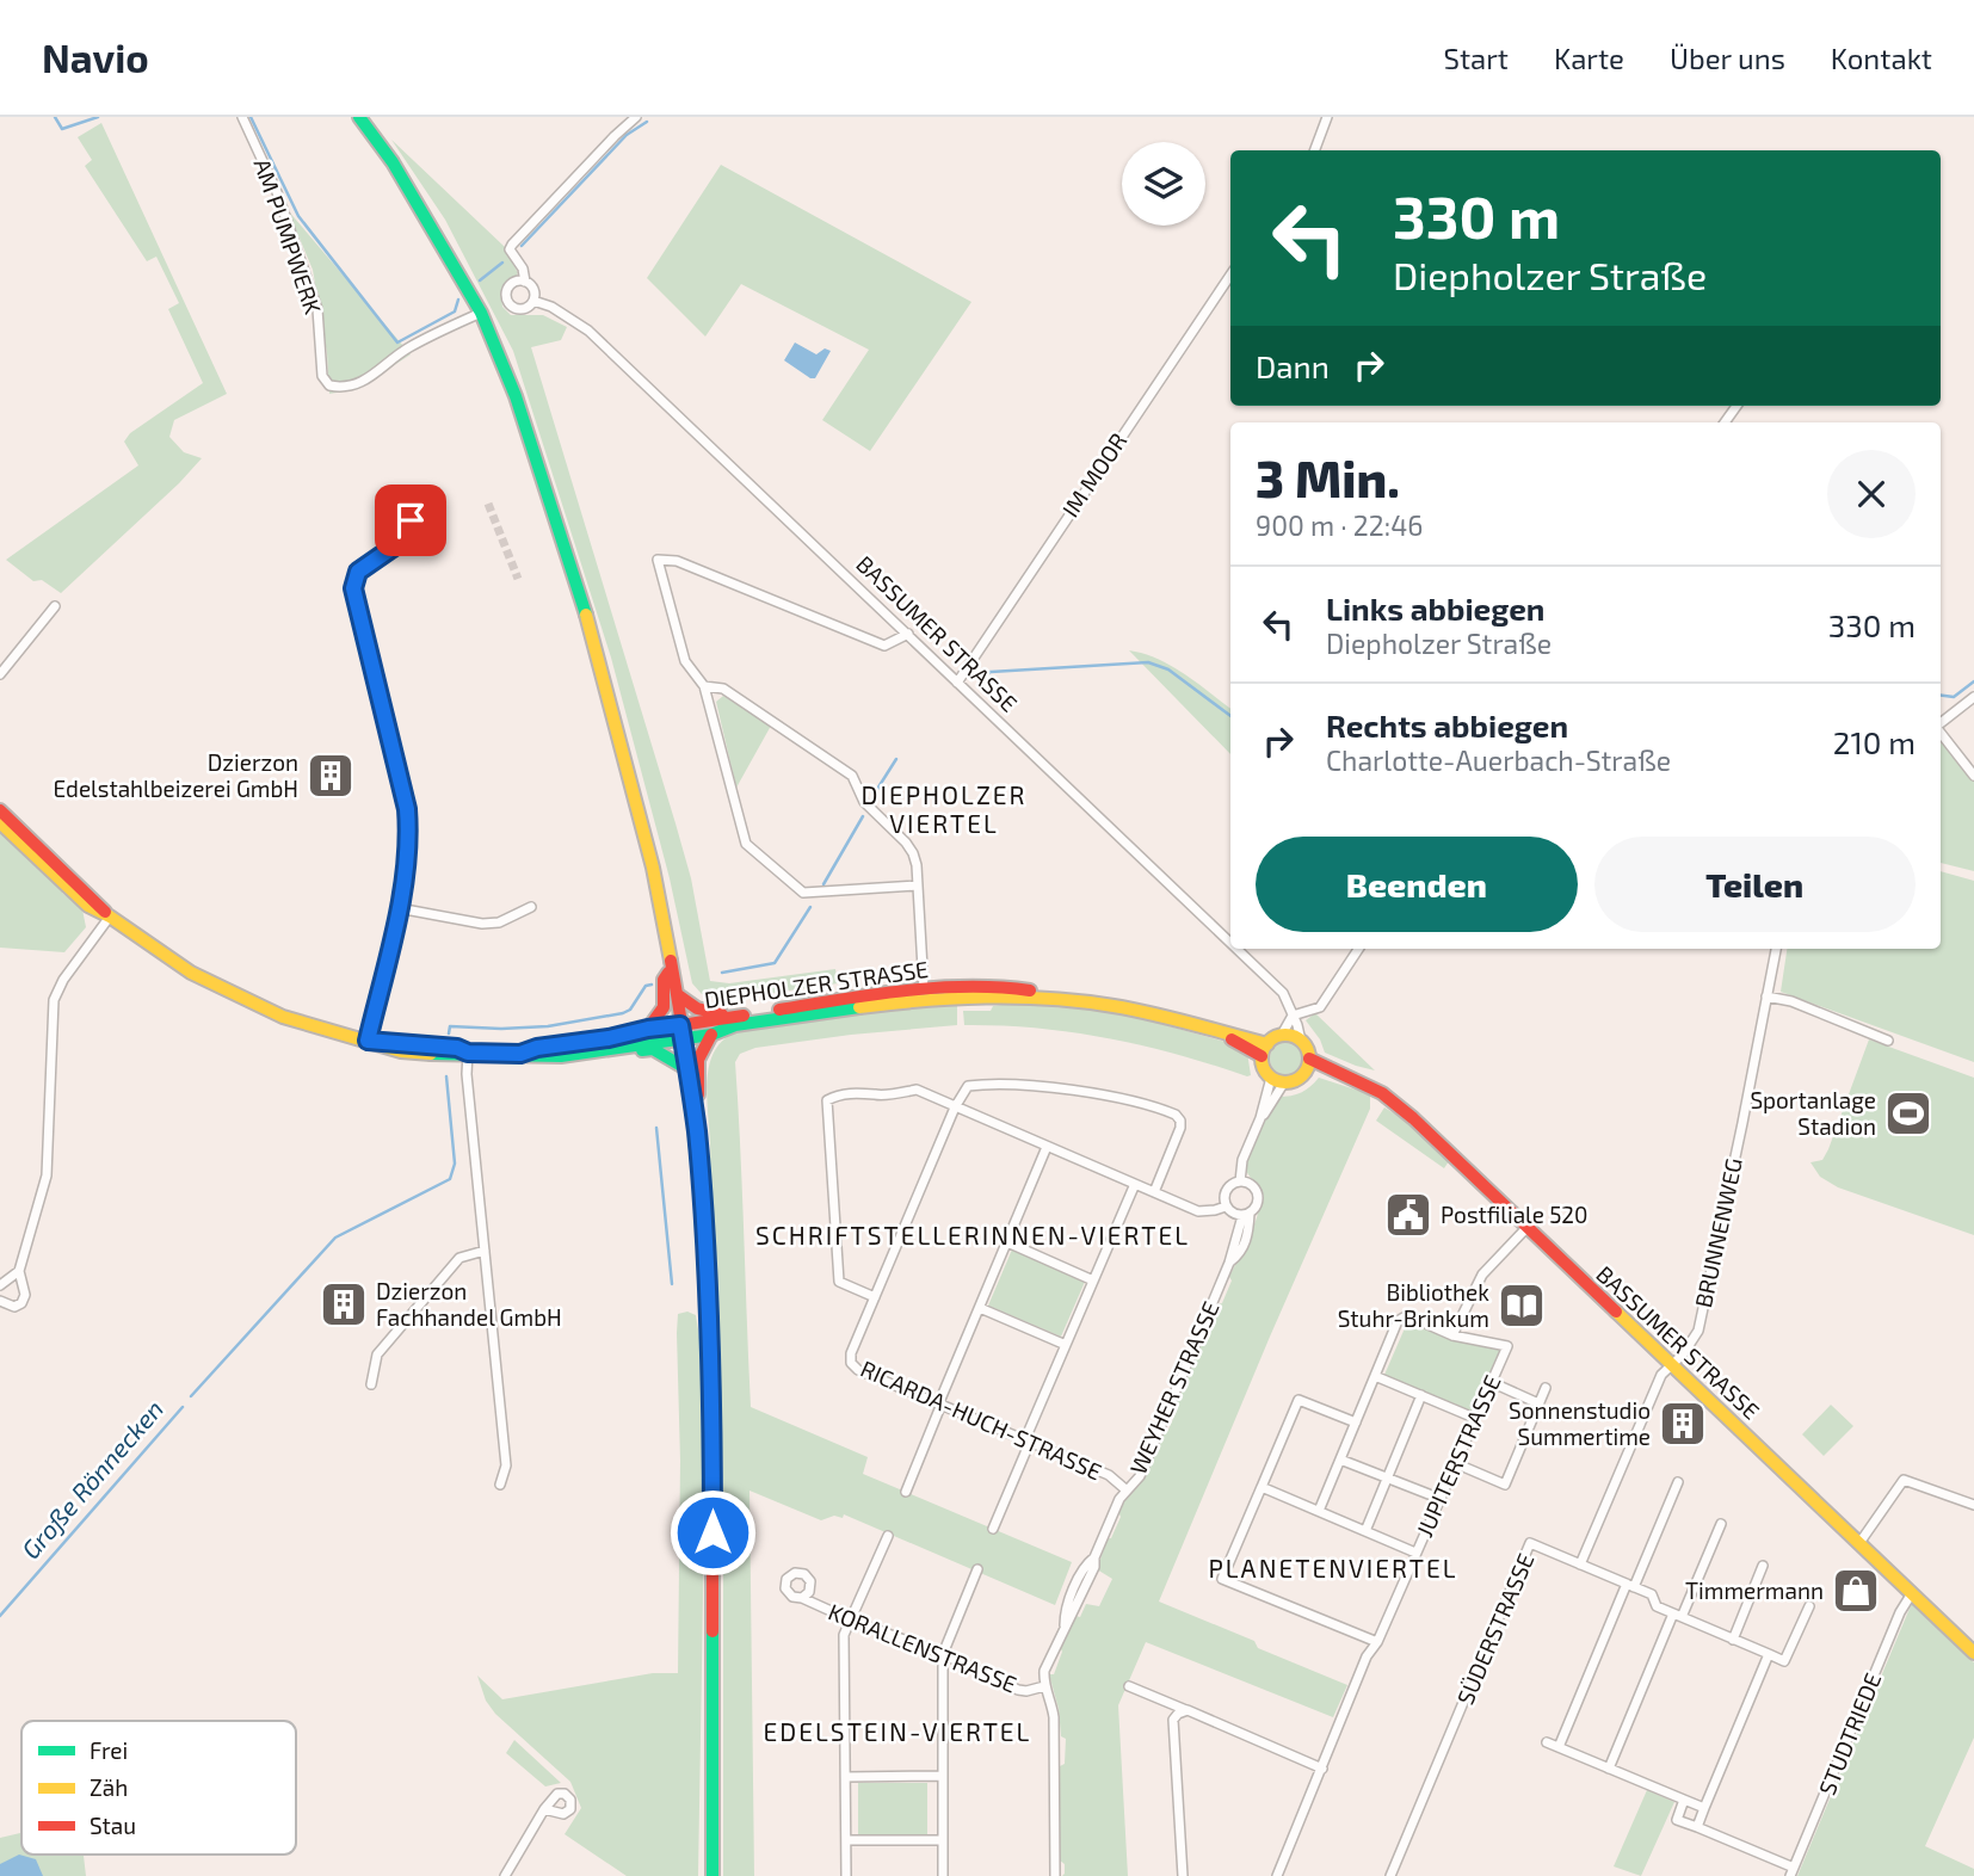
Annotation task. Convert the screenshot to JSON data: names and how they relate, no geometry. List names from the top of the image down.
{
  "streets": {
    "street": [
      "AM PUMPWERK",
      "IM MOOR",
      "BASSUMER STRASSE",
      "DIEPHOLZER STRASSE",
      "BRUNNENWEG",
      "WEYHER STRASSE",
      "RICARDA-HUCH-STRASSE",
      "JUPITERSTRASSE",
      "SÜDERSTRASSE",
      "KORALLENSTRASSE",
      "STUDTRIEDE"
    ]
  },
  "crossings": [
    ["IM MOOR", "BASSUMER STRASSE"],
    ["BASSUMER STRASSE", "DIEPHOLZER STRASSE"],
    ["BASSUMER STRASSE", "BRUNNENWEG"],
    ["BASSUMER STRASSE", "STUDTRIEDE"],
    ["WEYHER STRASSE", "RICARDA-HUCH-STRASSE"],
    ["WEYHER STRASSE", "KORALLENSTRASSE"]
  ],
  "districts": [
    "DIEPHOLZER VIERTEL",
    "SCHRIFTSTELLERINNEN-VIERTEL",
    "PLANETENVIERTEL",
    "EDELSTEIN-VIERTEL"
  ],
  "water": ["Große Rönnecken"],
  "places": {
    "building": ["Dzierzon Edelstahlbeizerei GmbH", "Dzierzon Fachhandel GmbH", "Sonnenstudio Summertime"],
    "sports": ["Sportanlage Stadion"],
    "public building": ["Postfiliale 520"],
    "library": ["Bibliothek Stuhr-Brinkum"],
    "shop": ["Timmermann"]
  },
  "legend": ["Frei", "Zäh", "Stau"],
  "page": {
    "header": "Navio",
    "nav": [
      "Start",
      "Karte",
      "Über uns",
      "Kontakt"
    ],
    "turn": ["330 m", "Diepholzer Straße"],
    "then": "Dann",
    "heading": ["3 Min.", "900 m · 22:46"],
    "list": [
      {
        "name": "Links abbiegen",
        "note": "Diepholzer Straße",
        "value": "330 m"
      },
      {
        "name": "Rechts abbiegen",
        "note": "Charlotte-Auerbach-Straße",
        "value": "210 m"
      }
    ],
    "buttons": ["Beenden", "Teilen"]
  }
}
